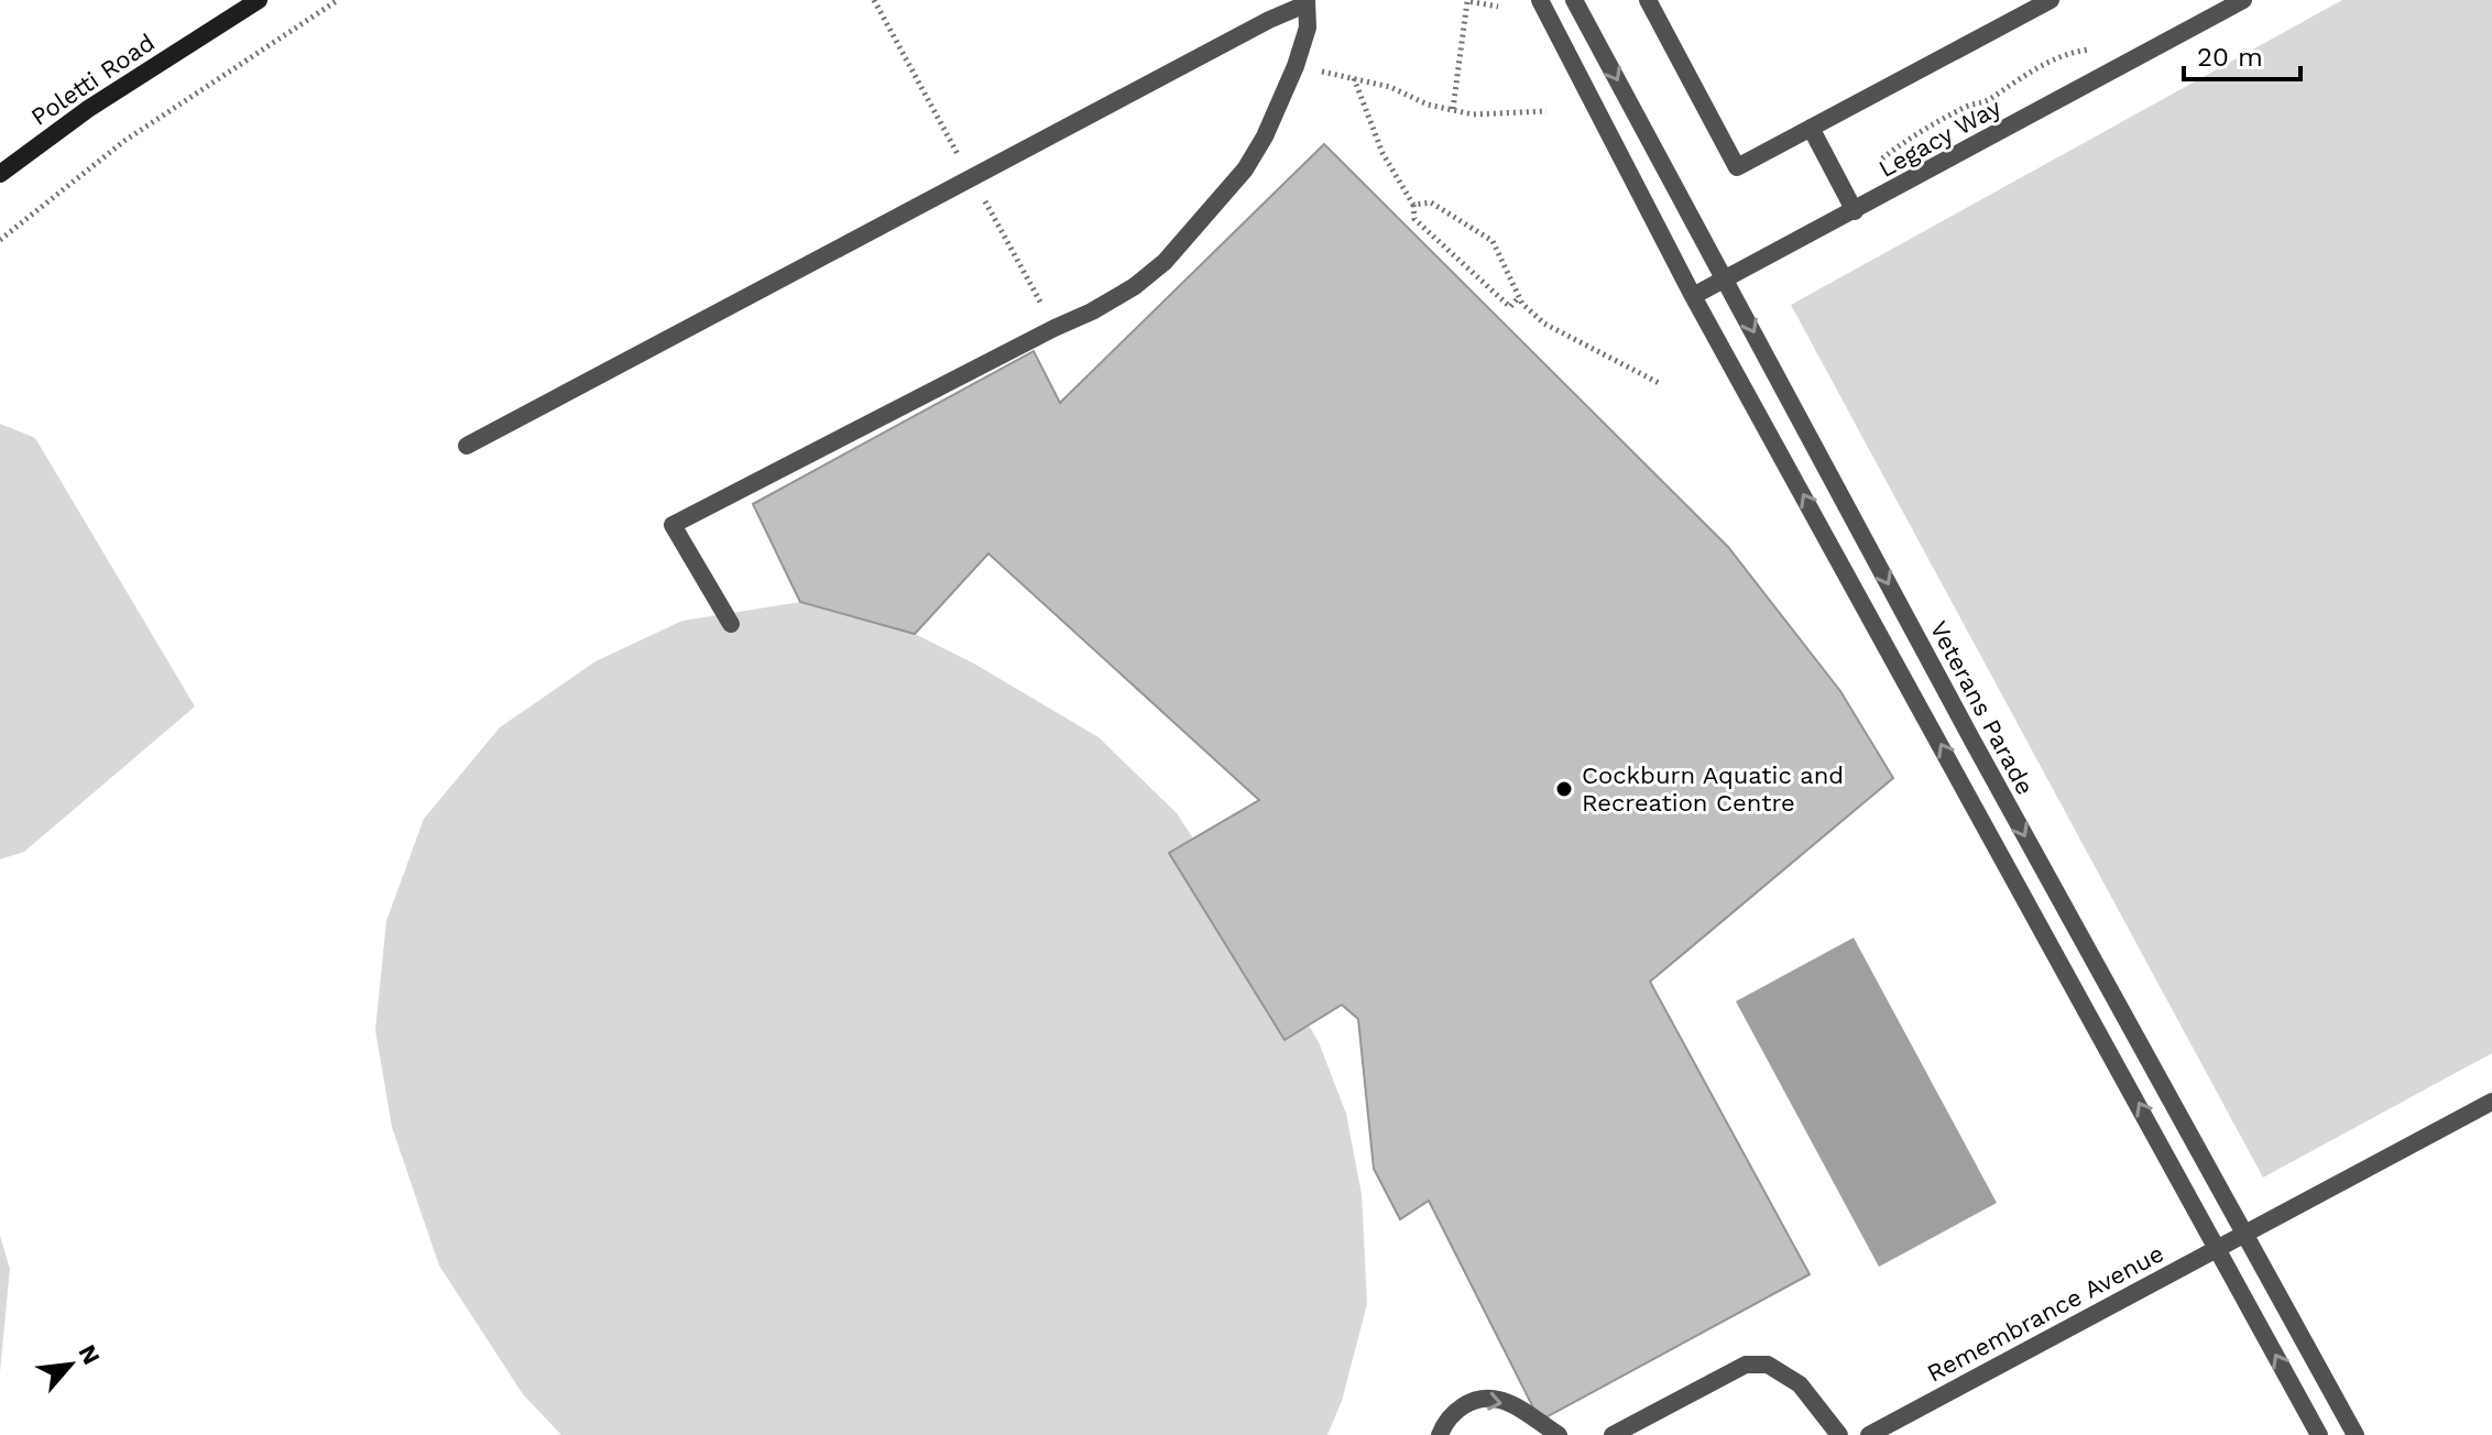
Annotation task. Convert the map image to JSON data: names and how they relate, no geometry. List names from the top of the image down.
{
  "streets": {
    "main road": ["Poletti Road"],
    "street": ["Legacy Way", "Veterans Parade", "Remembrance Avenue"]
  },
  "crossings": [
    ["Legacy Way", "Veterans Parade"],
    ["Veterans Parade", "Remembrance Avenue"]
  ],
  "places": ["Cockburn Aquatic and Recreation Centre"],
  "scale_bar": "20 m",
  "north": "top right"
}
